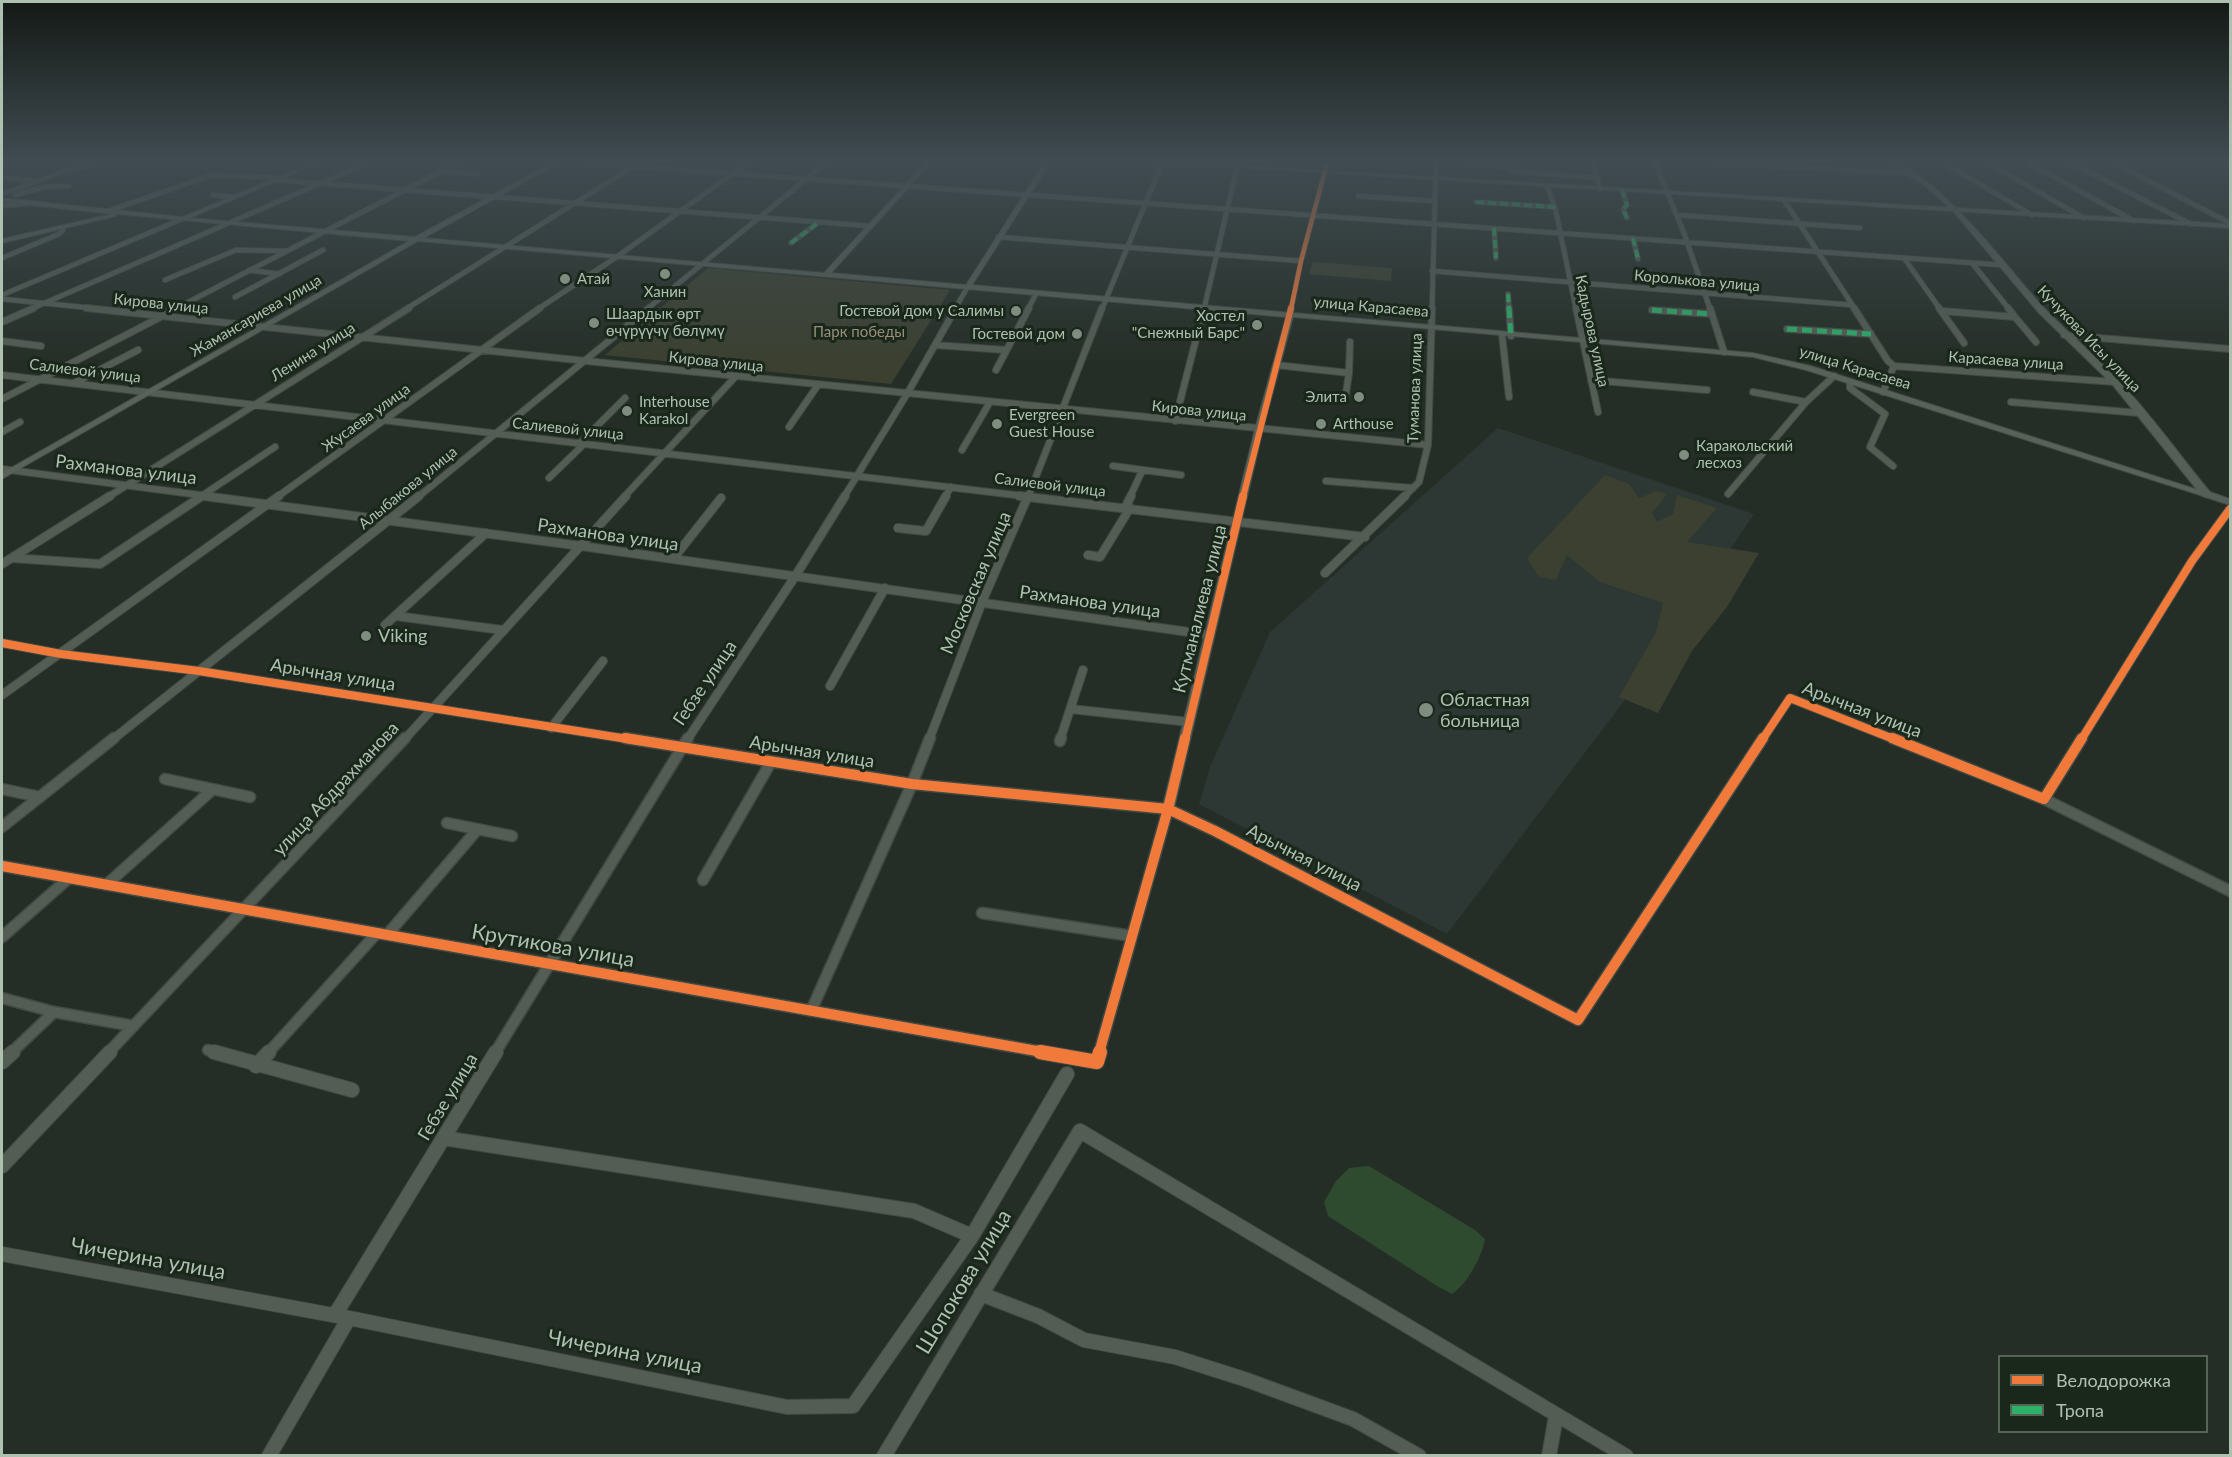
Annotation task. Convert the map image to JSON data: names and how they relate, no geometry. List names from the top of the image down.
{
  "streets": {
    "main road": [
      "улица Карасаева",
      "Жамансариева улица",
      "Кучукова Исы улица",
      "Кутманалиева улица",
      "Гебзе улица"
    ],
    "street": [
      "Королькова улица",
      "Кирова улица",
      "Кадырова улица",
      "Ленина улица",
      "Карасаева улица",
      "Салиевой улица",
      "Туманова улица",
      "Жусаева улица",
      "Рахманова улица",
      "Алыбакова улица",
      "Московская улица",
      "Арычная улица",
      "улица Абдрахманова",
      "Крутикова улица",
      "Чичерина улица",
      "Шопокова улица"
    ]
  },
  "crossings": [
    ["Королькова улица", "Кадырова улица"],
    ["Королькова улица", "Туманова улица"],
    ["Кирова улица", "Жамансариева улица"],
    ["Кирова улица", "Ленина улица"],
    ["Кирова улица", "Туманова улица"],
    ["Кирова улица", "Жусаева улица"],
    ["Кирова улица", "Алыбакова улица"],
    ["Кирова улица", "Московская улица"],
    ["Кирова улица", "Кутманалиева улица"],
    ["Кирова улица", "Гебзе улица"],
    ["Кирова улица", "улица Абдрахманова"],
    ["улица Карасаева", "Жамансариева улица"],
    ["улица Карасаева", "Кадырова улица"],
    ["улица Карасаева", "Кучукова Исы улица"],
    ["улица Карасаева", "Ленина улица"],
    ["улица Карасаева", "Туманова улица"],
    ["улица Карасаева", "Жусаева улица"],
    ["улица Карасаева", "Алыбакова улица"],
    ["улица Карасаева", "Московская улица"],
    ["улица Карасаева", "Кутманалиева улица"],
    ["улица Карасаева", "Гебзе улица"],
    ["Жамансариева улица", "Салиевой улица"],
    ["Жамансариева улица", "Рахманова улица"],
    ["Кучукова Исы улица", "Карасаева улица"],
    ["Ленина улица", "Салиевой улица"],
    ["Ленина улица", "Рахманова улица"],
    ["Салиевой улица", "Туманова улица"],
    ["Салиевой улица", "Жусаева улица"],
    ["Салиевой улица", "Алыбакова улица"],
    ["Салиевой улица", "Московская улица"],
    ["Салиевой улица", "Кутманалиева улица"],
    ["Салиевой улица", "Гебзе улица"],
    ["Салиевой улица", "улица Абдрахманова"],
    ["Жусаева улица", "Рахманова улица"],
    ["Жусаева улица", "Арычная улица"],
    ["Рахманова улица", "Алыбакова улица"],
    ["Рахманова улица", "Московская улица"],
    ["Рахманова улица", "Кутманалиева улица"],
    ["Рахманова улица", "Гебзе улица"],
    ["Рахманова улица", "улица Абдрахманова"],
    ["Алыбакова улица", "Арычная улица"],
    ["Московская улица", "Арычная улица"],
    ["Московская улица", "Крутикова улица"],
    ["Кутманалиева улица", "Арычная улица"],
    ["Кутманалиева улица", "Крутикова улица"],
    ["Арычная улица", "Гебзе улица"],
    ["Арычная улица", "улица Абдрахманова"],
    ["Гебзе улица", "Крутикова улица"],
    ["Гебзе улица", "Чичерина улица"],
    ["улица Абдрахманова", "Крутикова улица"]
  ],
  "parks": ["Парк победы"],
  "places": [
    "Ханин",
    "Атай",
    "Гостевой дом у Салимы",
    "Шаардык өрт өчүрүүчү бөлүмү",
    "Хостел \"Снежный Барс\"",
    "Гостевой дом",
    "Элита",
    "Interhouse Karakol",
    "Evergreen Guest House",
    "Arthouse",
    "Каракольский лесхоз",
    "Viking",
    "Областная больница"
  ],
  "legend": ["Велодорожка", "Тропа"]
}
